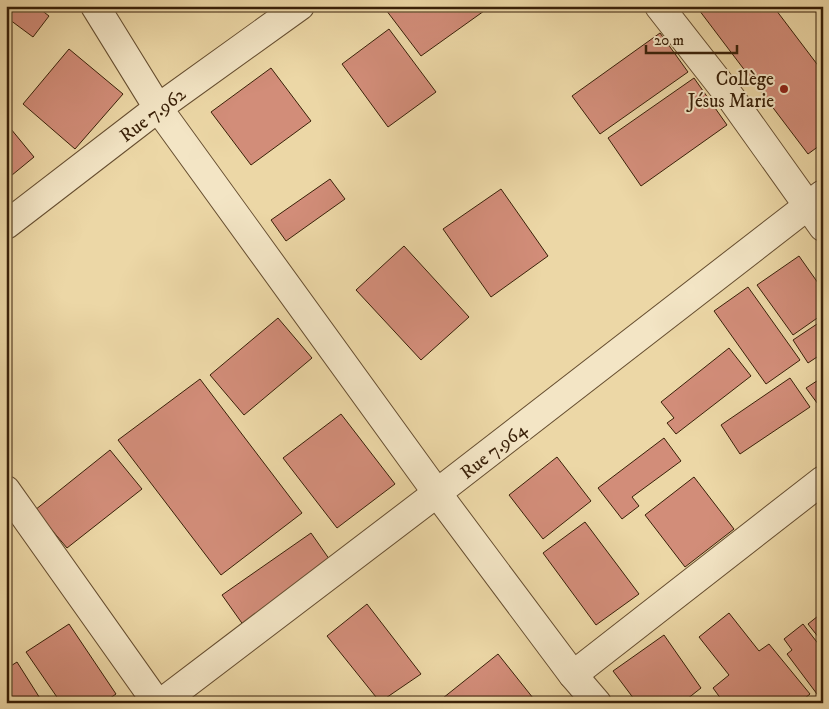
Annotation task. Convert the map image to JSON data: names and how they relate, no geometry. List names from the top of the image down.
{
  "streets": {
    "street": ["Rue 7.962", "Rue 7.964"]
  },
  "places": ["Collège Jésus Marie"],
  "scale_bar": "20 m"
}
